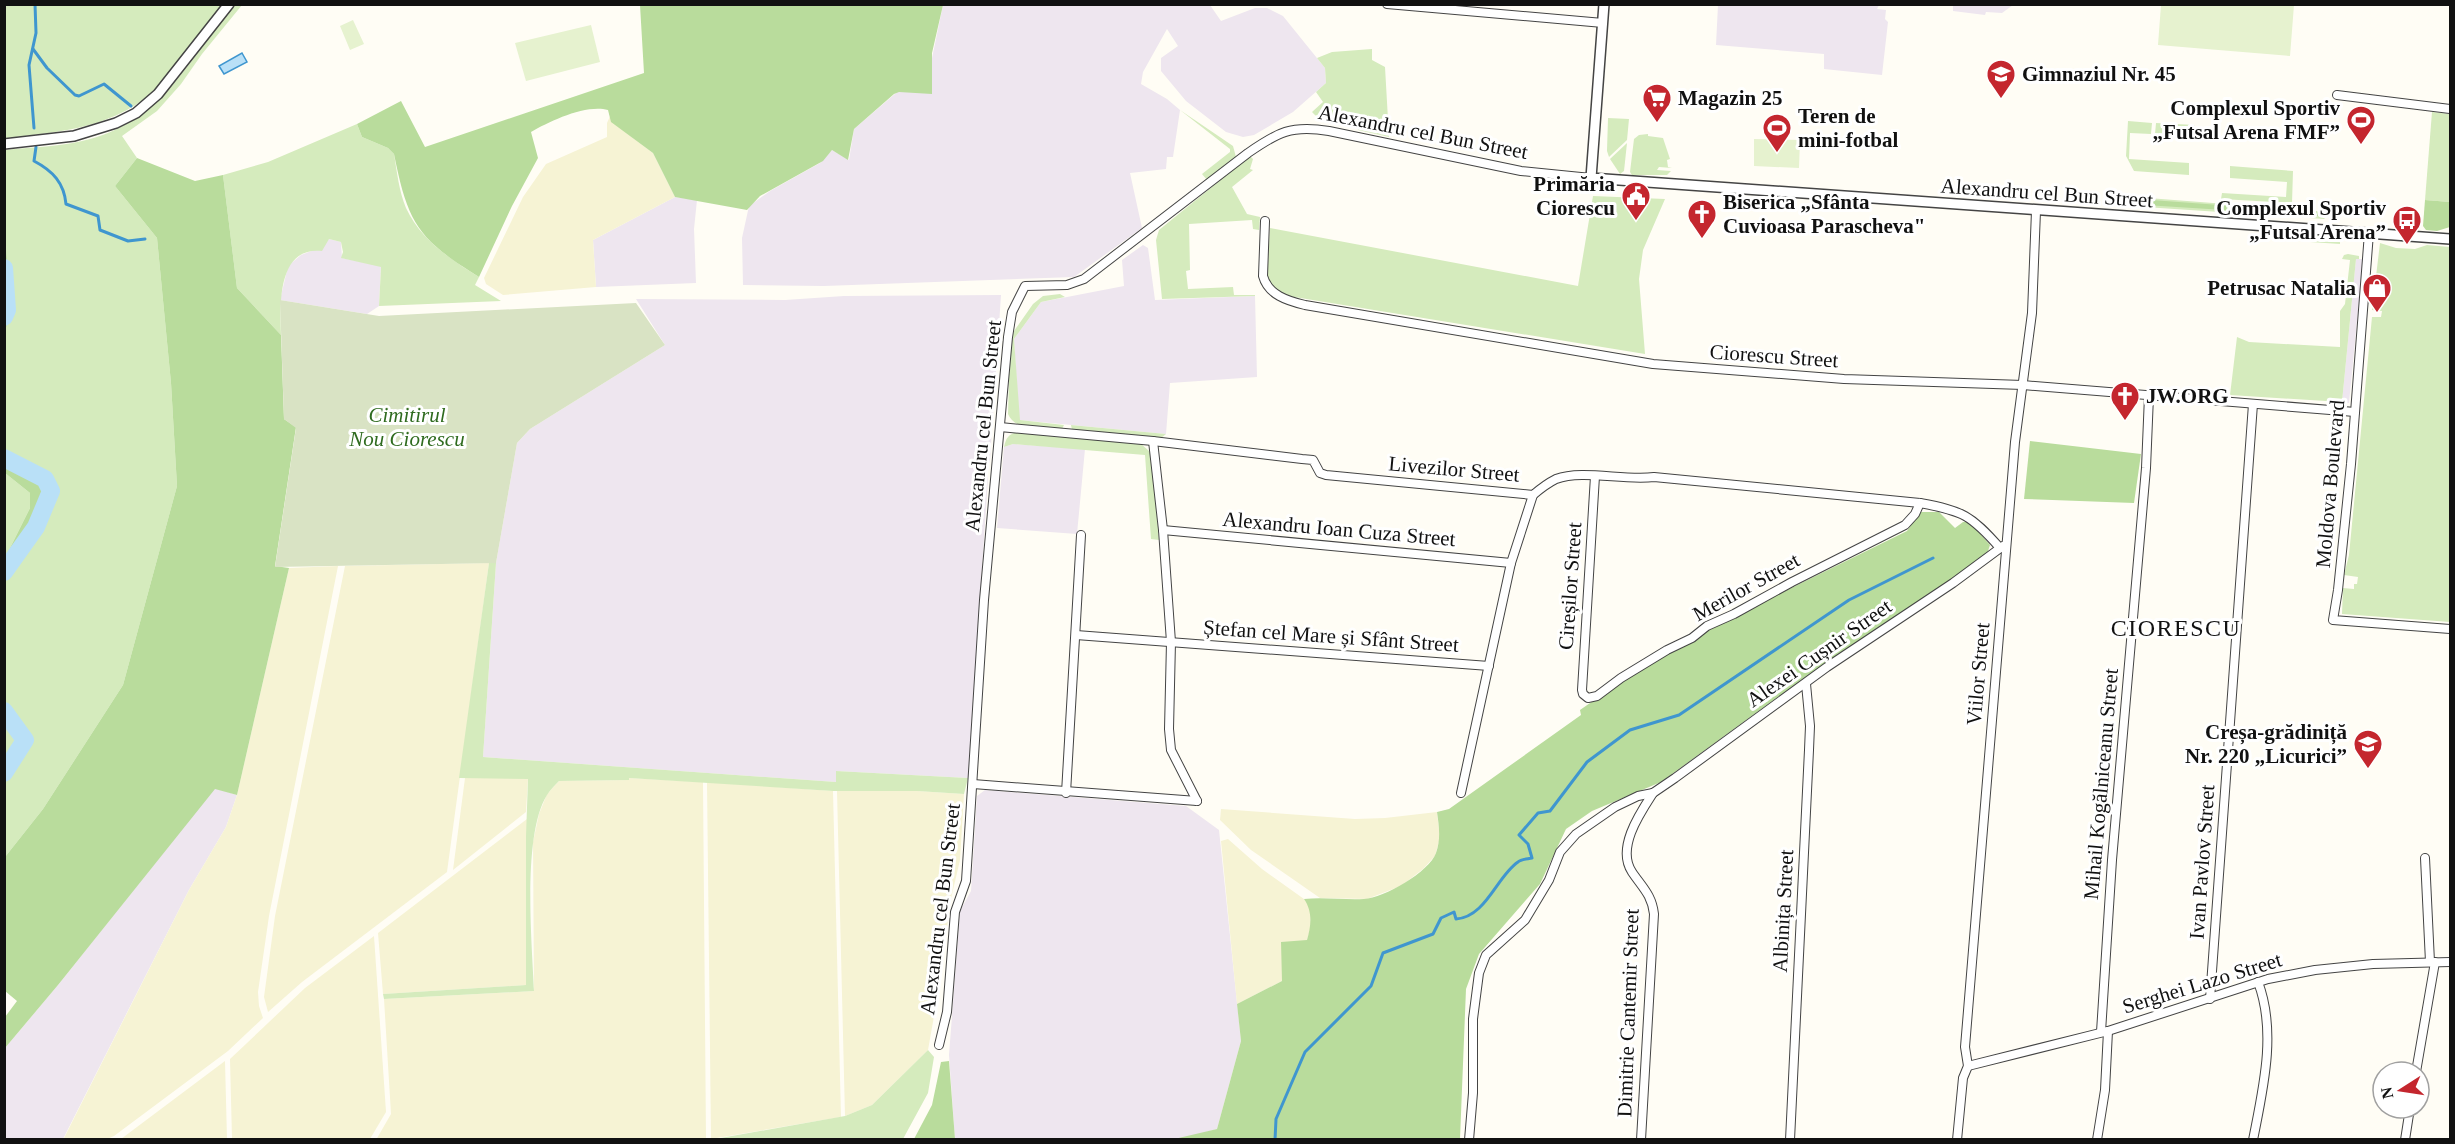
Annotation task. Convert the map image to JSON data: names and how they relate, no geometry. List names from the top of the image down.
{
  "streets": {
    "street": [
      "Alexandru cel Bun Street",
      "Ciorescu Street",
      "Livezilor Street",
      "Moldova Boulevard",
      "Alexandru Ioan Cuza Street",
      "Cireșilor Street",
      "Merilor Street",
      "Ștefan cel Mare și Sfânt Street",
      "Alexei Cușnir Street",
      "Viilor Street",
      "Mihail Kogălniceanu Street",
      "Ivan Pavlov Street",
      "Albinița Street",
      "Serghei Lazo Street",
      "Dimitrie Cantemir Street"
    ]
  },
  "crossings": [
    ["Alexandru cel Bun Street", "Livezilor Street"],
    ["Alexandru cel Bun Street", "Moldova Boulevard"],
    ["Alexandru cel Bun Street", "Viilor Street"],
    ["Ciorescu Street", "Moldova Boulevard"],
    ["Ciorescu Street", "Viilor Street"],
    ["Ciorescu Street", "Mihail Kogălniceanu Street"],
    ["Ciorescu Street", "Ivan Pavlov Street"],
    ["Livezilor Street", "Cireșilor Street"],
    ["Livezilor Street", "Merilor Street"],
    ["Livezilor Street", "Alexei Cușnir Street"],
    ["Livezilor Street", "Viilor Street"],
    ["Cireșilor Street", "Merilor Street"],
    ["Alexei Cușnir Street", "Viilor Street"],
    ["Alexei Cușnir Street", "Albinița Street"],
    ["Alexei Cușnir Street", "Dimitrie Cantemir Street"],
    ["Viilor Street", "Serghei Lazo Street"],
    ["Mihail Kogălniceanu Street", "Serghei Lazo Street"],
    ["Ivan Pavlov Street", "Serghei Lazo Street"]
  ],
  "districts": ["CIORESCU"],
  "parks": ["Cimitirul Nou Ciorescu"],
  "places": {
    "school or university": ["Gimnaziul Nr. 45", "Creșa-grădiniță Nr. 220 „Licurici”"],
    "supermarket": ["Magazin 25"],
    "sports": ["Complexul Sportiv „Futsal Arena FMF”", "Teren de mini-fotbal"],
    "public building": ["Primăria Ciorescu"],
    "church": ["Biserica „Sfânta Cuvioasa Parascheva\"", "JW.ORG"],
    "bus stop": ["Complexul Sportiv „Futsal Arena”"],
    "shop": ["Petrusac Natalia"]
  },
  "north": "left"
}
